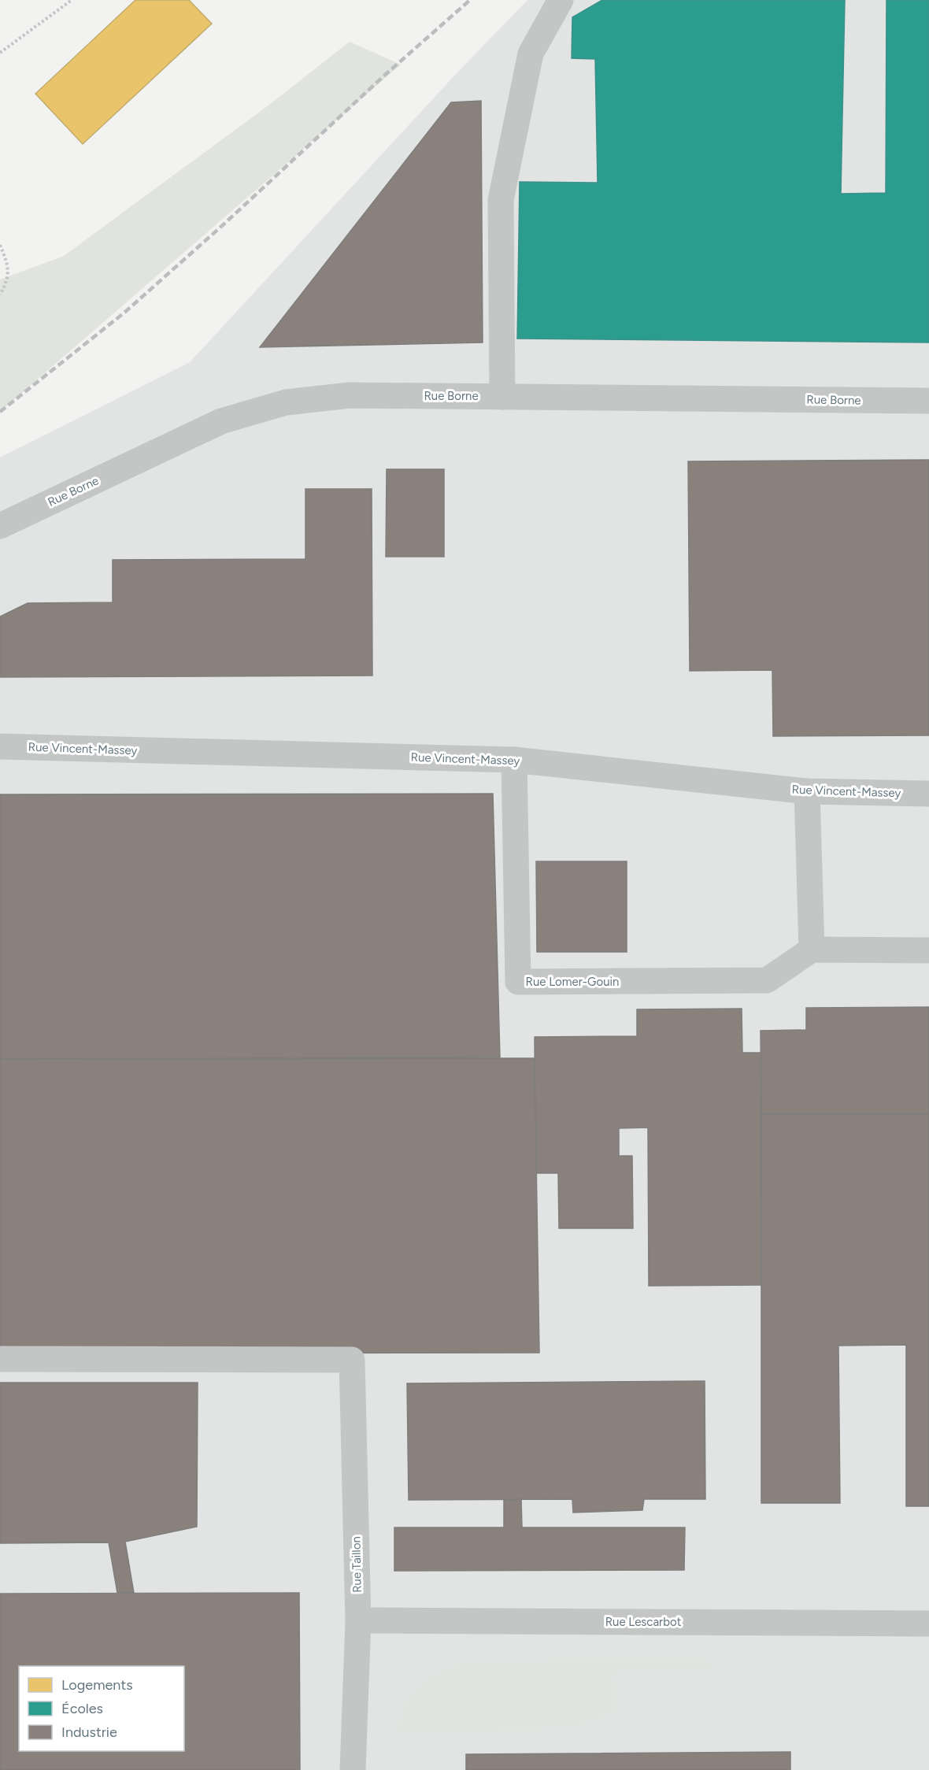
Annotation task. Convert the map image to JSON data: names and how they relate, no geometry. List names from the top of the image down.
{
  "streets": {
    "street": [
      "Rue Borne",
      "Rue Vincent-Massey",
      "Rue Lomer-Gouin",
      "Rue Taillon",
      "Rue Lescarbot"
    ]
  },
  "crossings": [
    ["Rue Vincent-Massey", "Rue Lomer-Gouin"],
    ["Rue Taillon", "Rue Lescarbot"]
  ],
  "legend": ["Logements", "Écoles", "Industrie"]
}
